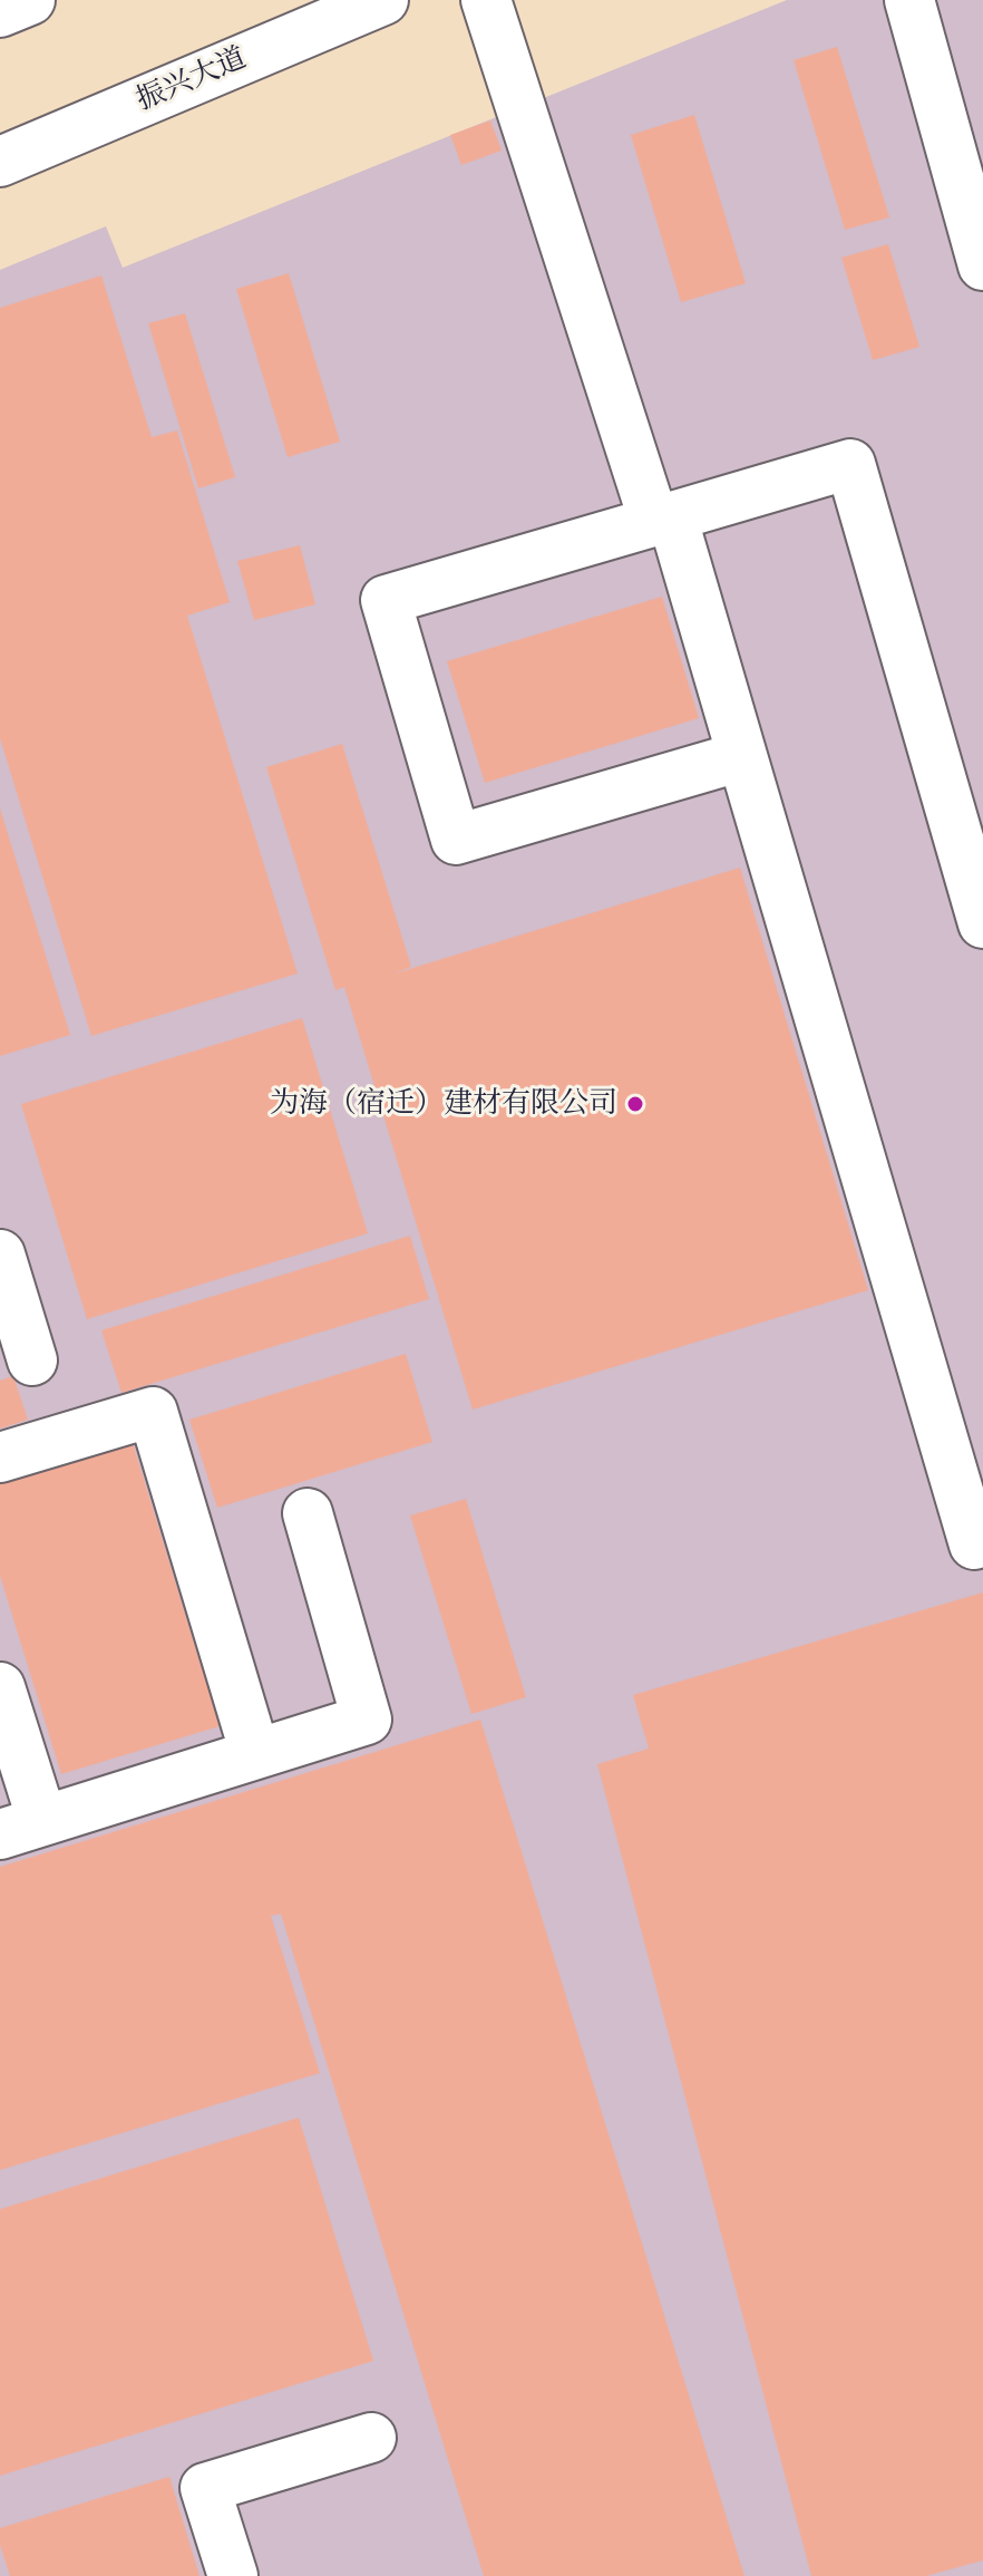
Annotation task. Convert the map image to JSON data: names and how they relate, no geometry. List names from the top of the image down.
{
  "streets": {
    "main road": ["振兴大道"]
  },
  "places": ["为海（宿迁）建材有限公司"]
}
